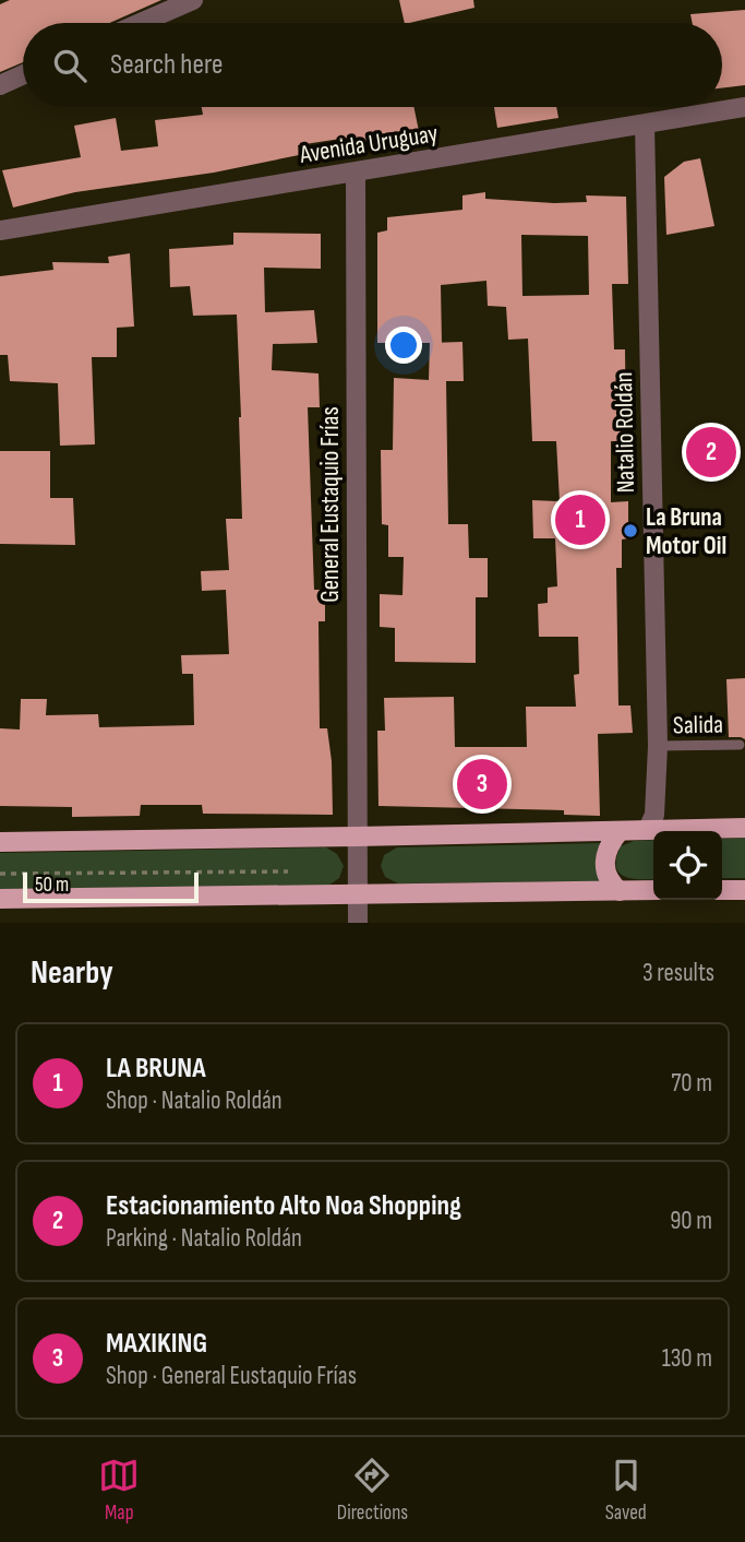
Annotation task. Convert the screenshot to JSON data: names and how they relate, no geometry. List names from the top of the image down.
{
  "streets": {
    "street": ["Avenida Uruguay", "Natalio Roldán", "General Eustaquio Frías"],
    "lane": ["Salida"]
  },
  "crossings": [
    ["Avenida Uruguay", "Natalio Roldán"],
    ["Avenida Uruguay", "General Eustaquio Frías"],
    ["Natalio Roldán", "Salida"]
  ],
  "places": ["La Bruna Motor Oil"],
  "scale_bar": "50 m",
  "page": {
    "search": "Search here",
    "pins": ["2", "1", "3"],
    "scale": "50 m",
    "heading": ["Nearby", "3 results"],
    "list": [
      {
        "mark": "1",
        "name": "LA BRUNA",
        "note": "Shop · Natalio Roldán",
        "value": "70 m"
      },
      {
        "mark": "2",
        "name": "Estacionamiento Alto Noa Shopping",
        "note": "Parking · Natalio Roldán",
        "value": "90 m"
      },
      {
        "mark": "3",
        "name": "MAXIKING",
        "note": "Shop · General Eustaquio Frías",
        "value": "130 m"
      }
    ],
    "nav": ["Map", "Directions", "Saved"]
  }
}
